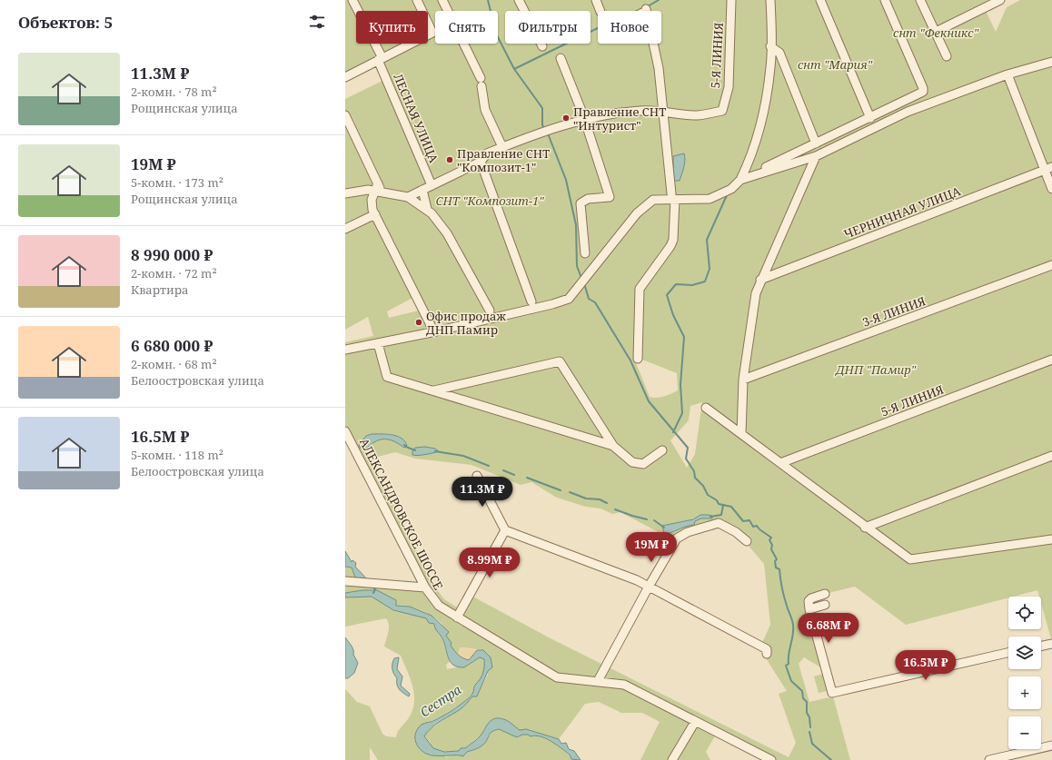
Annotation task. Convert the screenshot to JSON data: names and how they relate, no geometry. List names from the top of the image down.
{
  "streets": {
    "street": [
      "5-Я ЛИНИЯ",
      "ЛЕСНАЯ УЛИЦА",
      "ЧЕРНИЧНАЯ УЛИЦА",
      "3-Я ЛИНИЯ",
      "АЛЕКСАНДРОВСКОЕ ШОССЕ"
    ]
  },
  "water": ["Сестра"],
  "parks": [
    "снт \"Фекникс\"",
    "снт \"Мария\"",
    "СНТ \"Композит-1\"",
    "ДНП \"Памир\""
  ],
  "places": ["Правление СНТ \"Интурист\"", "Правление СНТ \"Композит-1\"", "Офис продаж ДНП Памир"],
  "page": {
    "heading": "Объектов: 5",
    "chip": [
      "Купить",
      "Снять",
      "Фильтры",
      "Новое"
    ],
    "list": [
      {
        "name": "11.3M ₽",
        "note": "2-комн. · 78 m² · Рощинская улица"
      },
      {
        "name": "19M ₽",
        "note": "5-комн. · 173 m² · Рощинская улица"
      },
      {
        "name": "8 990 000 ₽",
        "note": "2-комн. · 72 m² · Квартира"
      },
      {
        "name": "6 680 000 ₽",
        "note": "2-комн. · 68 m² · Белоостровская улица"
      },
      {
        "name": "16.5M ₽",
        "note": "5-комн. · 118 m² · Белоостровская улица"
      }
    ],
    "price": [
      "11.3M ₽",
      "19M ₽",
      "8.99M ₽",
      "6.68M ₽",
      "16.5M ₽"
    ],
    "map_buttons": ["+", "−"]
  }
}
